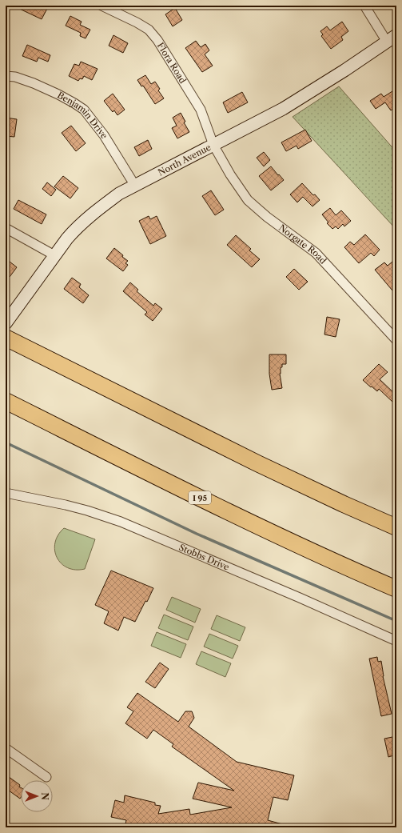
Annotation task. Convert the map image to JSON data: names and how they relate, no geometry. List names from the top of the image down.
{
  "streets": {
    "highway": ["I 95"],
    "main road": ["North Avenue"],
    "street": [
      "Flora Road",
      "Benjamin Drive",
      "Norgate Road",
      "Stobbs Drive"
    ]
  },
  "crossings": [
    ["Flora Road", "North Avenue"],
    ["Flora Road", "Norgate Road"],
    ["Benjamin Drive", "North Avenue"],
    ["North Avenue", "Norgate Road"]
  ],
  "north": "right"
}
